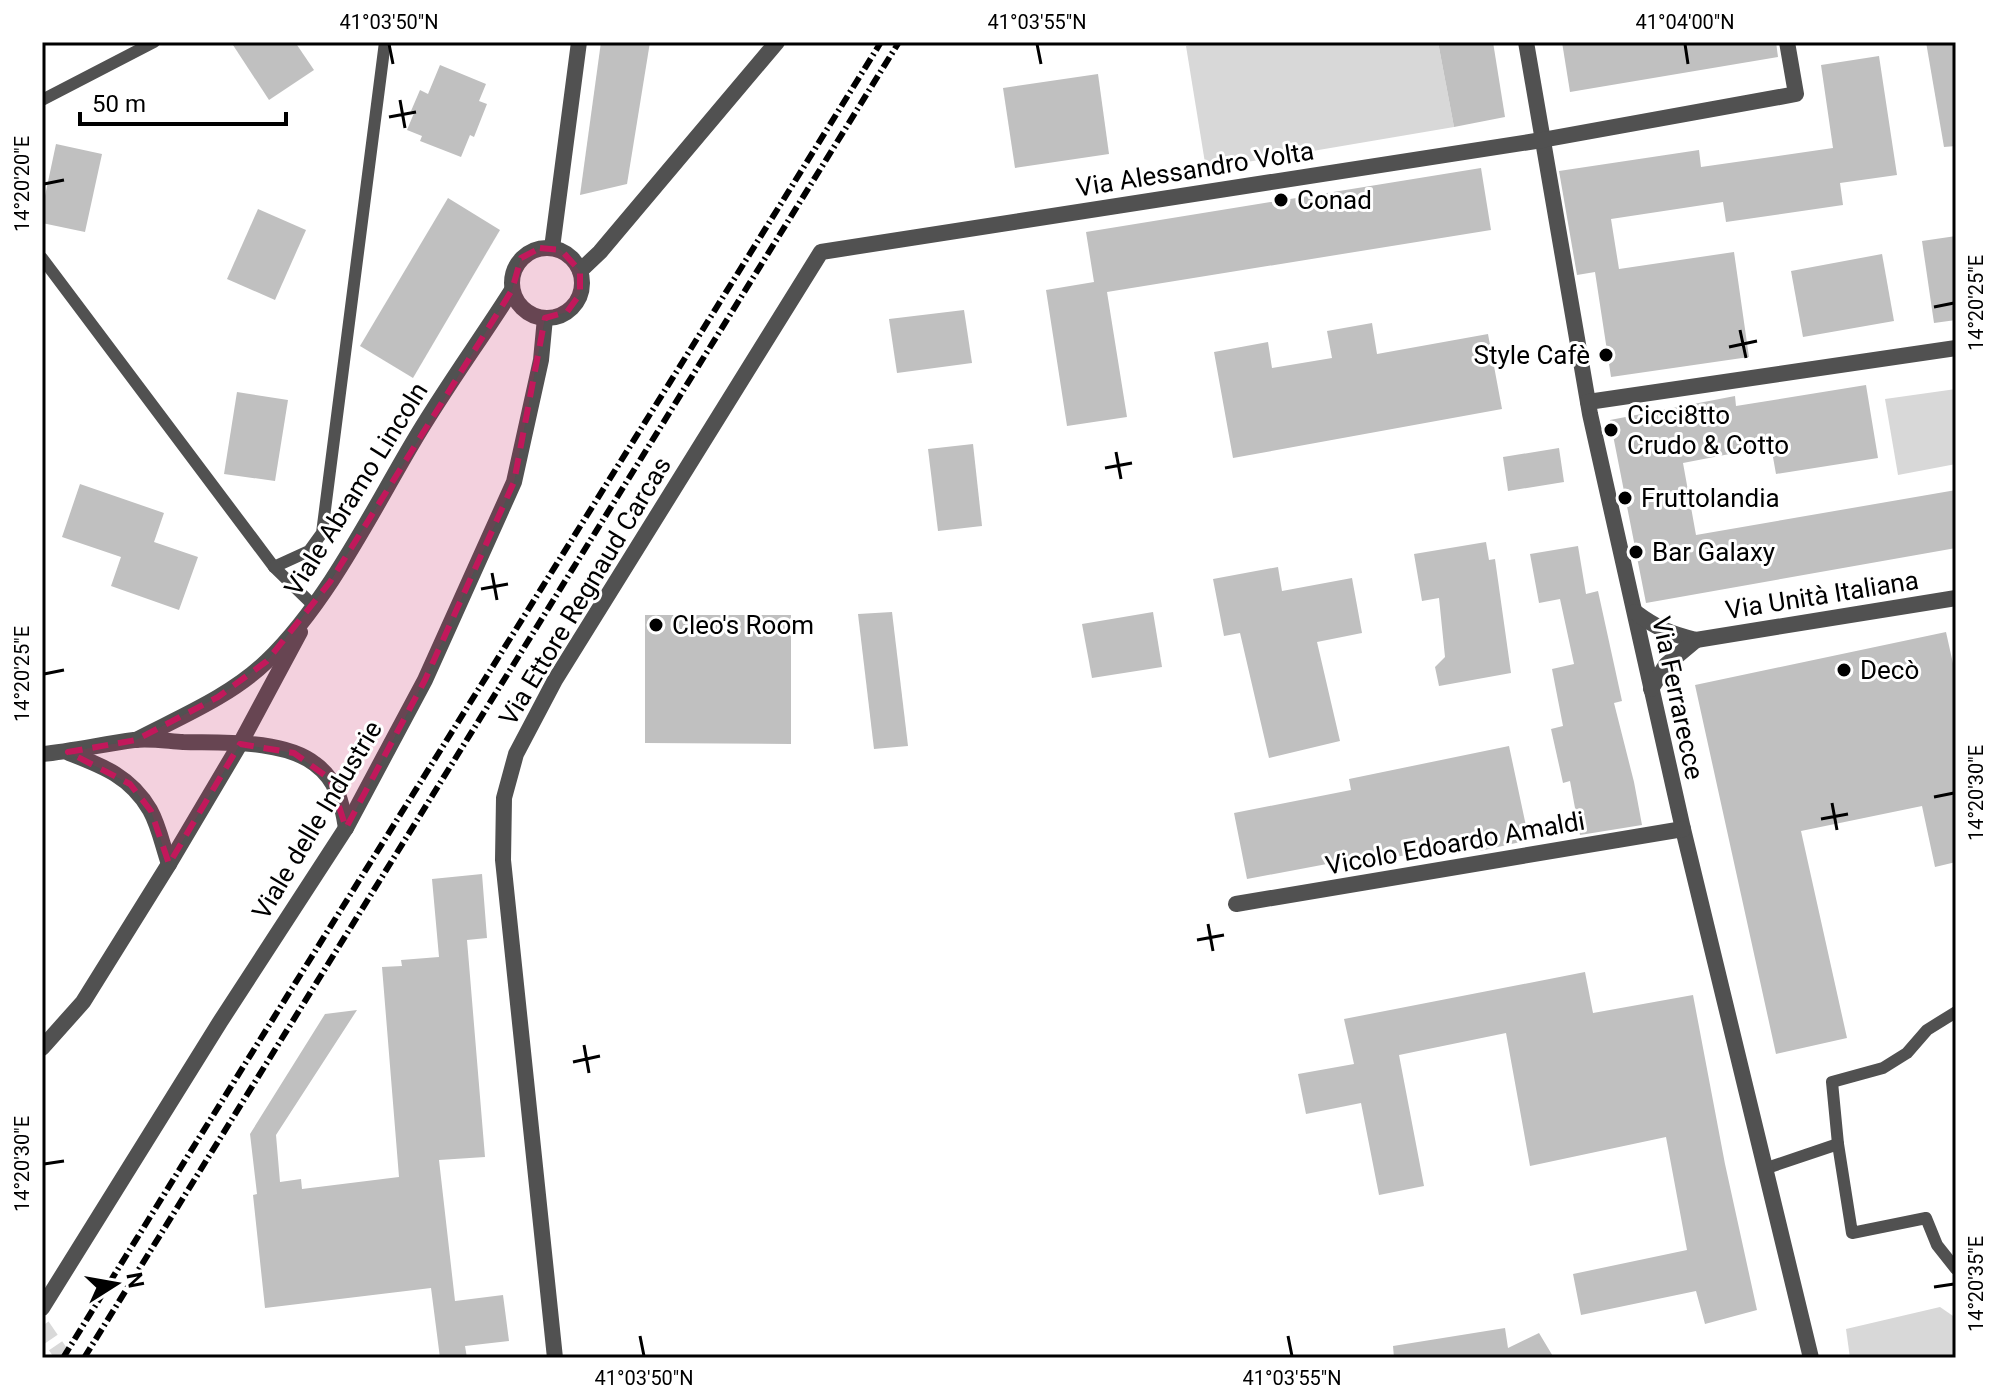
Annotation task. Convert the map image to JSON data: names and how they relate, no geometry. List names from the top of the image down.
{
  "streets": {
    "street": [
      "Via Alessandro Volta",
      "Viale Abramo Lincoln",
      "Via Ettore Regnaud Carcas",
      "Via Unità Italiana",
      "Via Ferrarecce",
      "Viale delle Industrie",
      "Vicolo Edoardo Amaldi"
    ]
  },
  "crossings": [
    ["Via Alessandro Volta", "Via Ettore Regnaud Carcas"],
    ["Via Alessandro Volta", "Via Ferrarecce"],
    ["Viale Abramo Lincoln", "Viale delle Industrie"],
    ["Via Unità Italiana", "Via Ferrarecce"],
    ["Via Ferrarecce", "Vicolo Edoardo Amaldi"]
  ],
  "places": [
    "Conad",
    "Style Cafè",
    "Cicci8tto Crudo & Cotto",
    "Fruttolandia",
    "Bar Galaxy",
    "Cleo's Room",
    "Decò"
  ],
  "scale_bar": "50 m",
  "north": "right",
  "coordinates": [
    "41°03'50\"N",
    "41°03'55\"N",
    "41°04'00\"N",
    "14°20'20\"E",
    "14°20'25\"E",
    "14°20'30\"E",
    "14°20'35\"E"
  ]
}
